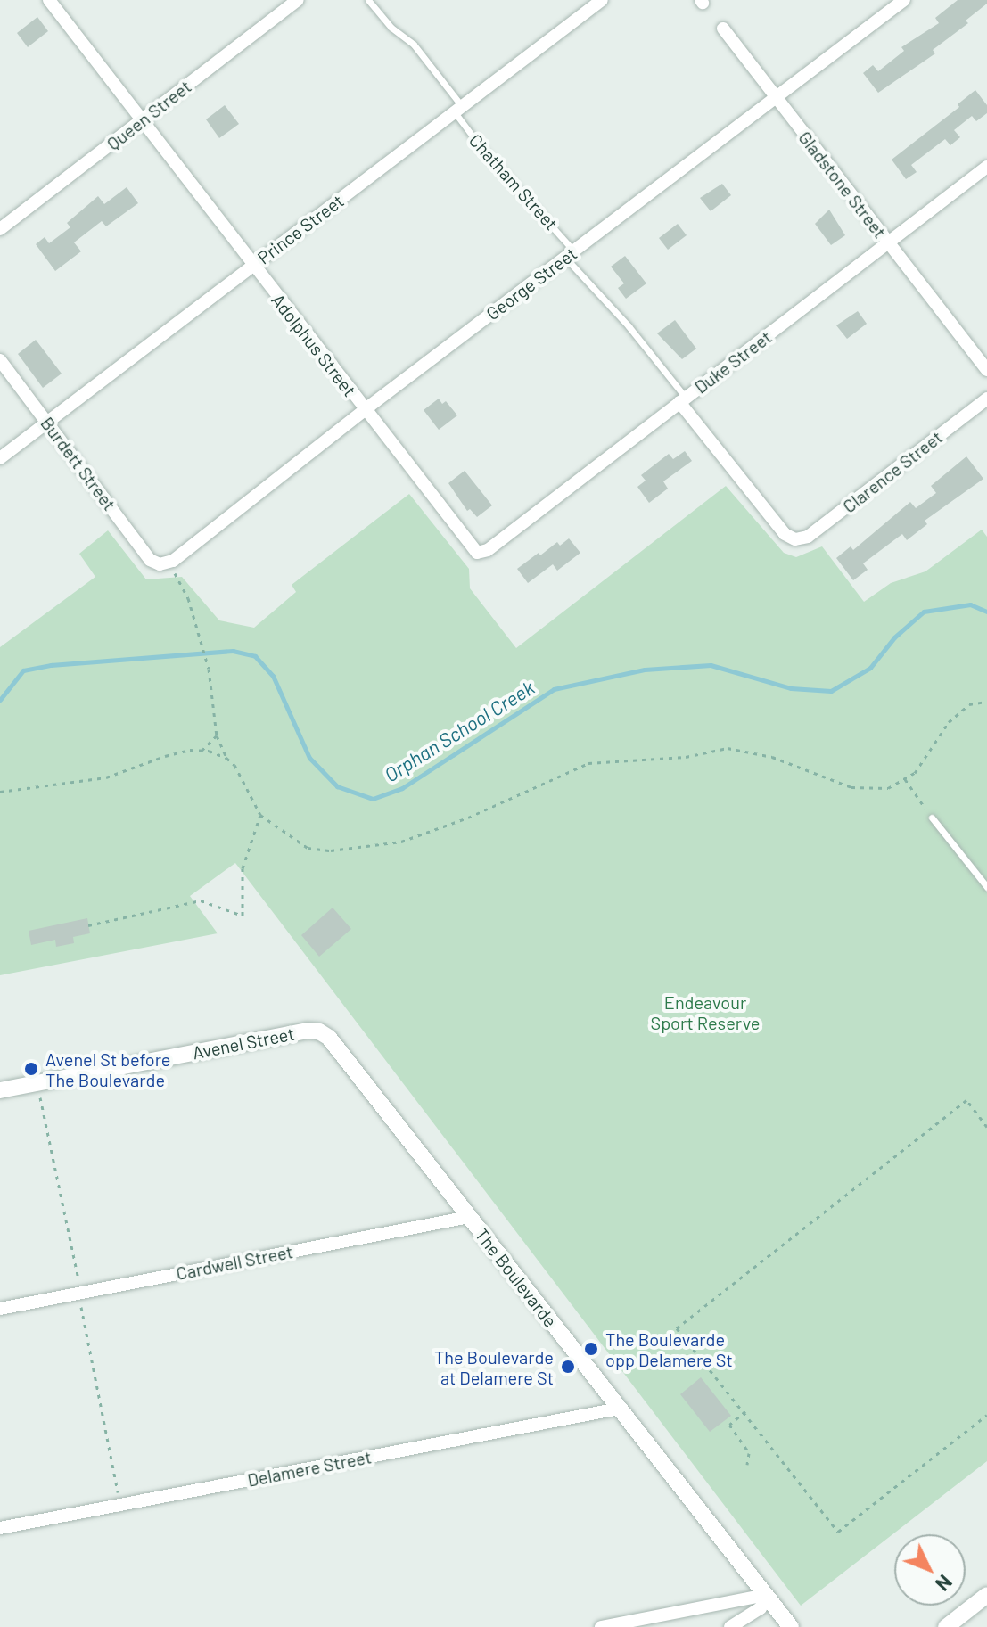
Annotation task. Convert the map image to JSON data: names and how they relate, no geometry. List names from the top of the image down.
{
  "streets": {
    "street": [
      "Queen Street",
      "Chatham Street",
      "Gladstone Street",
      "Prince Street",
      "George Street",
      "Adolphus Street",
      "Duke Street",
      "Burdett Street",
      "Clarence Street",
      "Avenel Street",
      "Cardwell Street",
      "The Boulevarde",
      "Delamere Street"
    ]
  },
  "crossings": [
    ["Queen Street", "Adolphus Street"],
    ["Chatham Street", "Prince Street"],
    ["Chatham Street", "George Street"],
    ["Chatham Street", "Duke Street"],
    ["Chatham Street", "Clarence Street"],
    ["Gladstone Street", "George Street"],
    ["Gladstone Street", "Duke Street"],
    ["Prince Street", "Adolphus Street"],
    ["Prince Street", "Burdett Street"],
    ["George Street", "Adolphus Street"],
    ["George Street", "Burdett Street"],
    ["Adolphus Street", "Duke Street"],
    ["Avenel Street", "The Boulevarde"],
    ["Cardwell Street", "The Boulevarde"],
    ["The Boulevarde", "Delamere Street"]
  ],
  "water": ["Orphan School Creek"],
  "parks": ["Endeavour Sport Reserve"],
  "places": ["Avenel St before The Boulevarde", "The Boulevarde opp Delamere St", "The Boulevarde at Delamere St"],
  "north": "bottom right"
}
